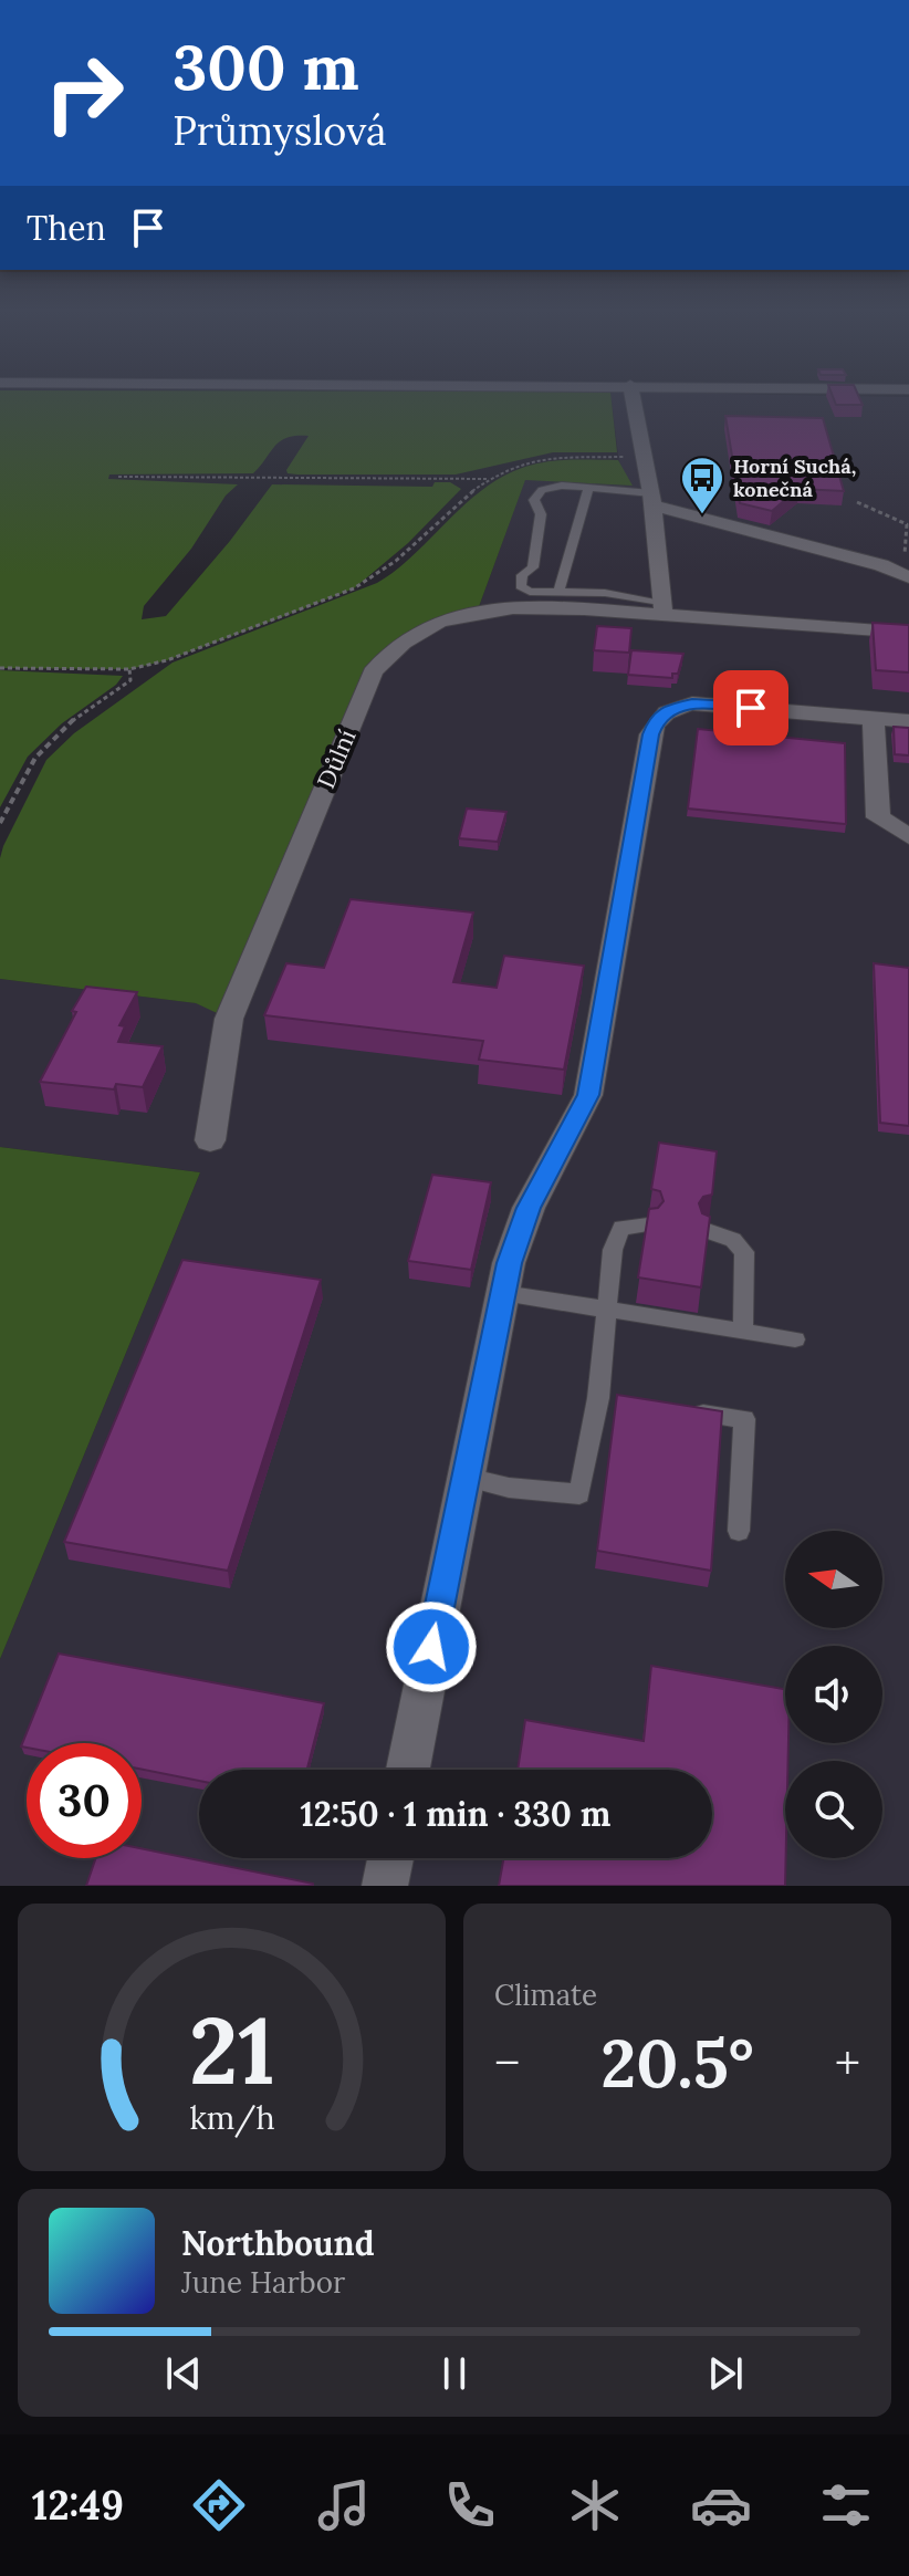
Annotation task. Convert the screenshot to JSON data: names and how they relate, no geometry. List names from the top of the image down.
{
  "streets": {
    "street": ["Důlní"]
  },
  "places": {
    "bus stop": ["Horní Suchá, konečná"]
  },
  "north": "left",
  "page": {
    "turn": ["300 m", "Průmyslová"],
    "then": "Then",
    "limit": "30",
    "trip": "12:50 · 1 min · 330 m",
    "tile": "Climate",
    "heat": ["−", "20.5°", "+"],
    "song": ["Northbound", "June Harbor"],
    "tabs": "12:49",
    "gauge": ["21", "km/h"]
  }
}
